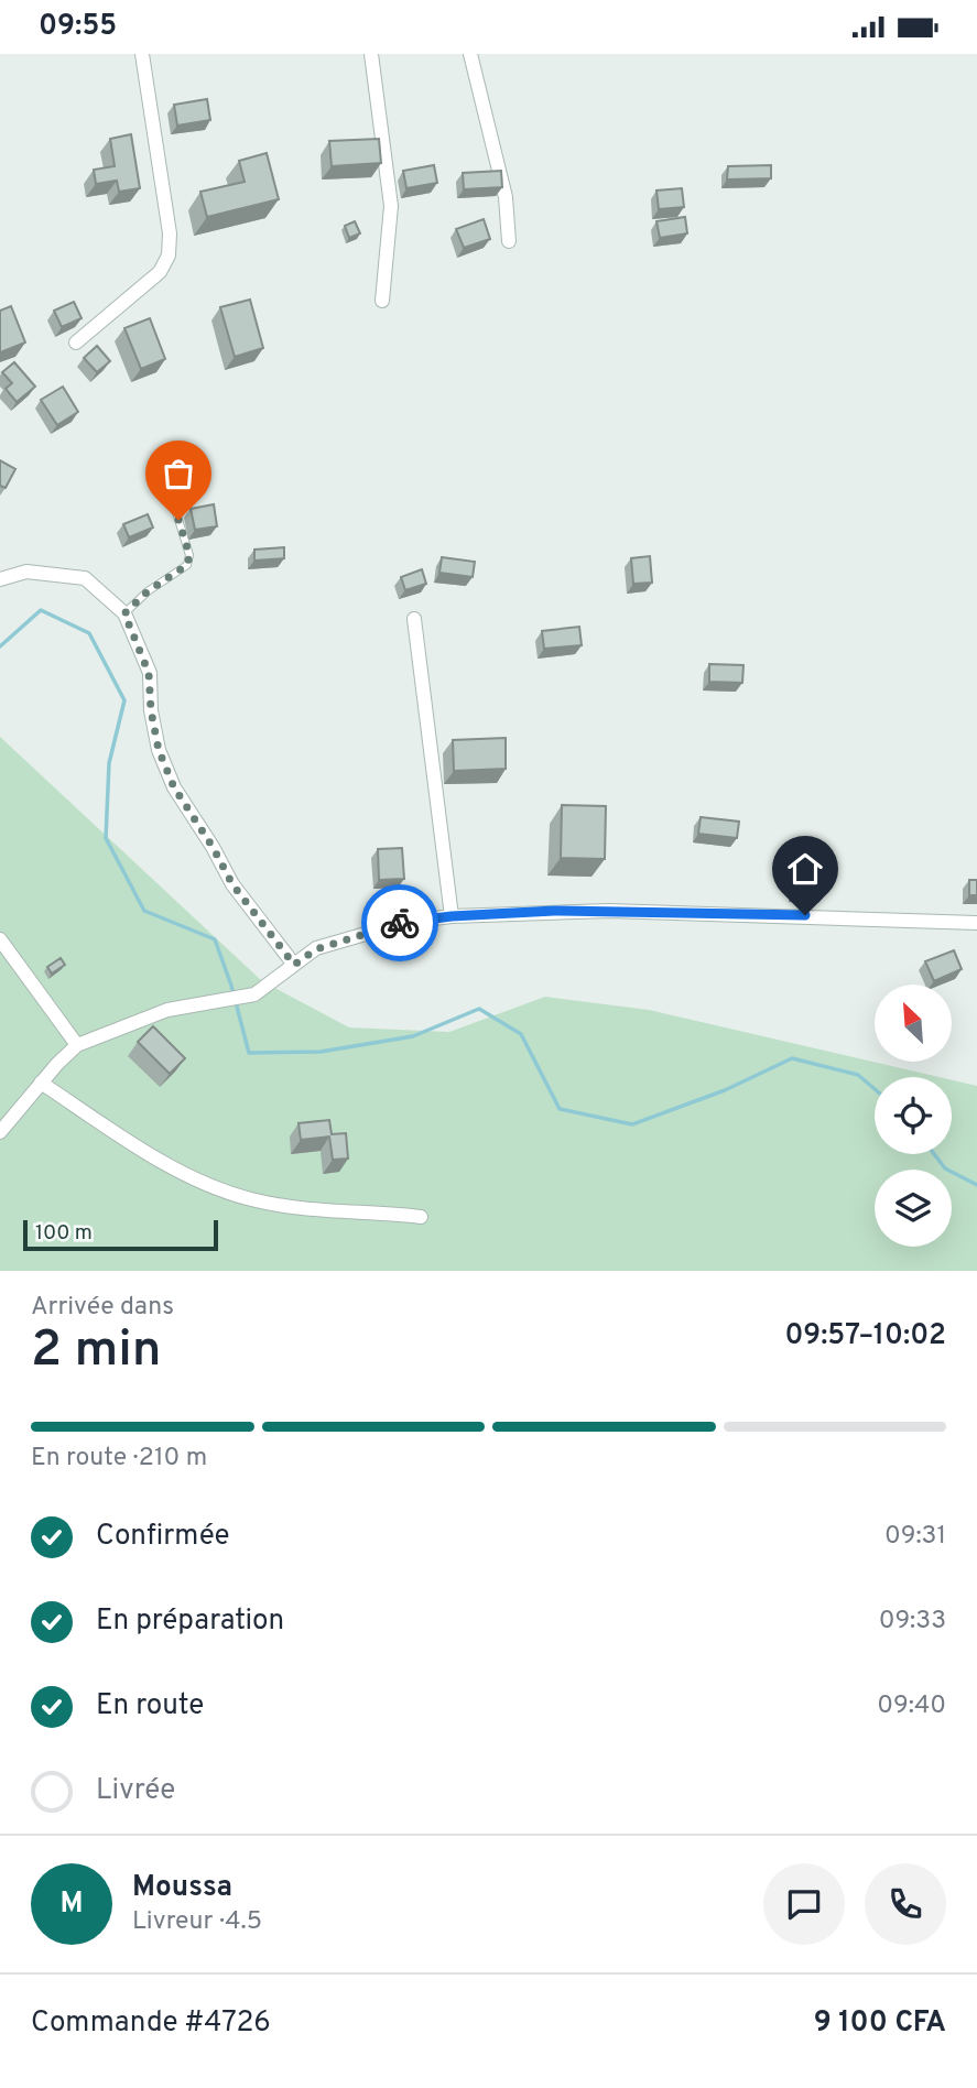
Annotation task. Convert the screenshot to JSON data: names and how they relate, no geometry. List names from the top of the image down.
{
  "scale_bar": "100 m",
  "north": "top left",
  "page": {
    "status": "09:55",
    "scale": "100 m",
    "heading": ["2 min", "Arrivée dans", "09:57–10:02"],
    "panel": [
      "Moussa",
      "Livreur · 4.5",
      "Commande #4726",
      "9 100 CFA"
    ],
    "bar": "En route · 210 m",
    "list": [
      ["Confirmée", "09:31"],
      ["En préparation", "09:33"],
      ["En route", "09:40"],
      "Livrée"
    ],
    "round": "M"
  }
}
